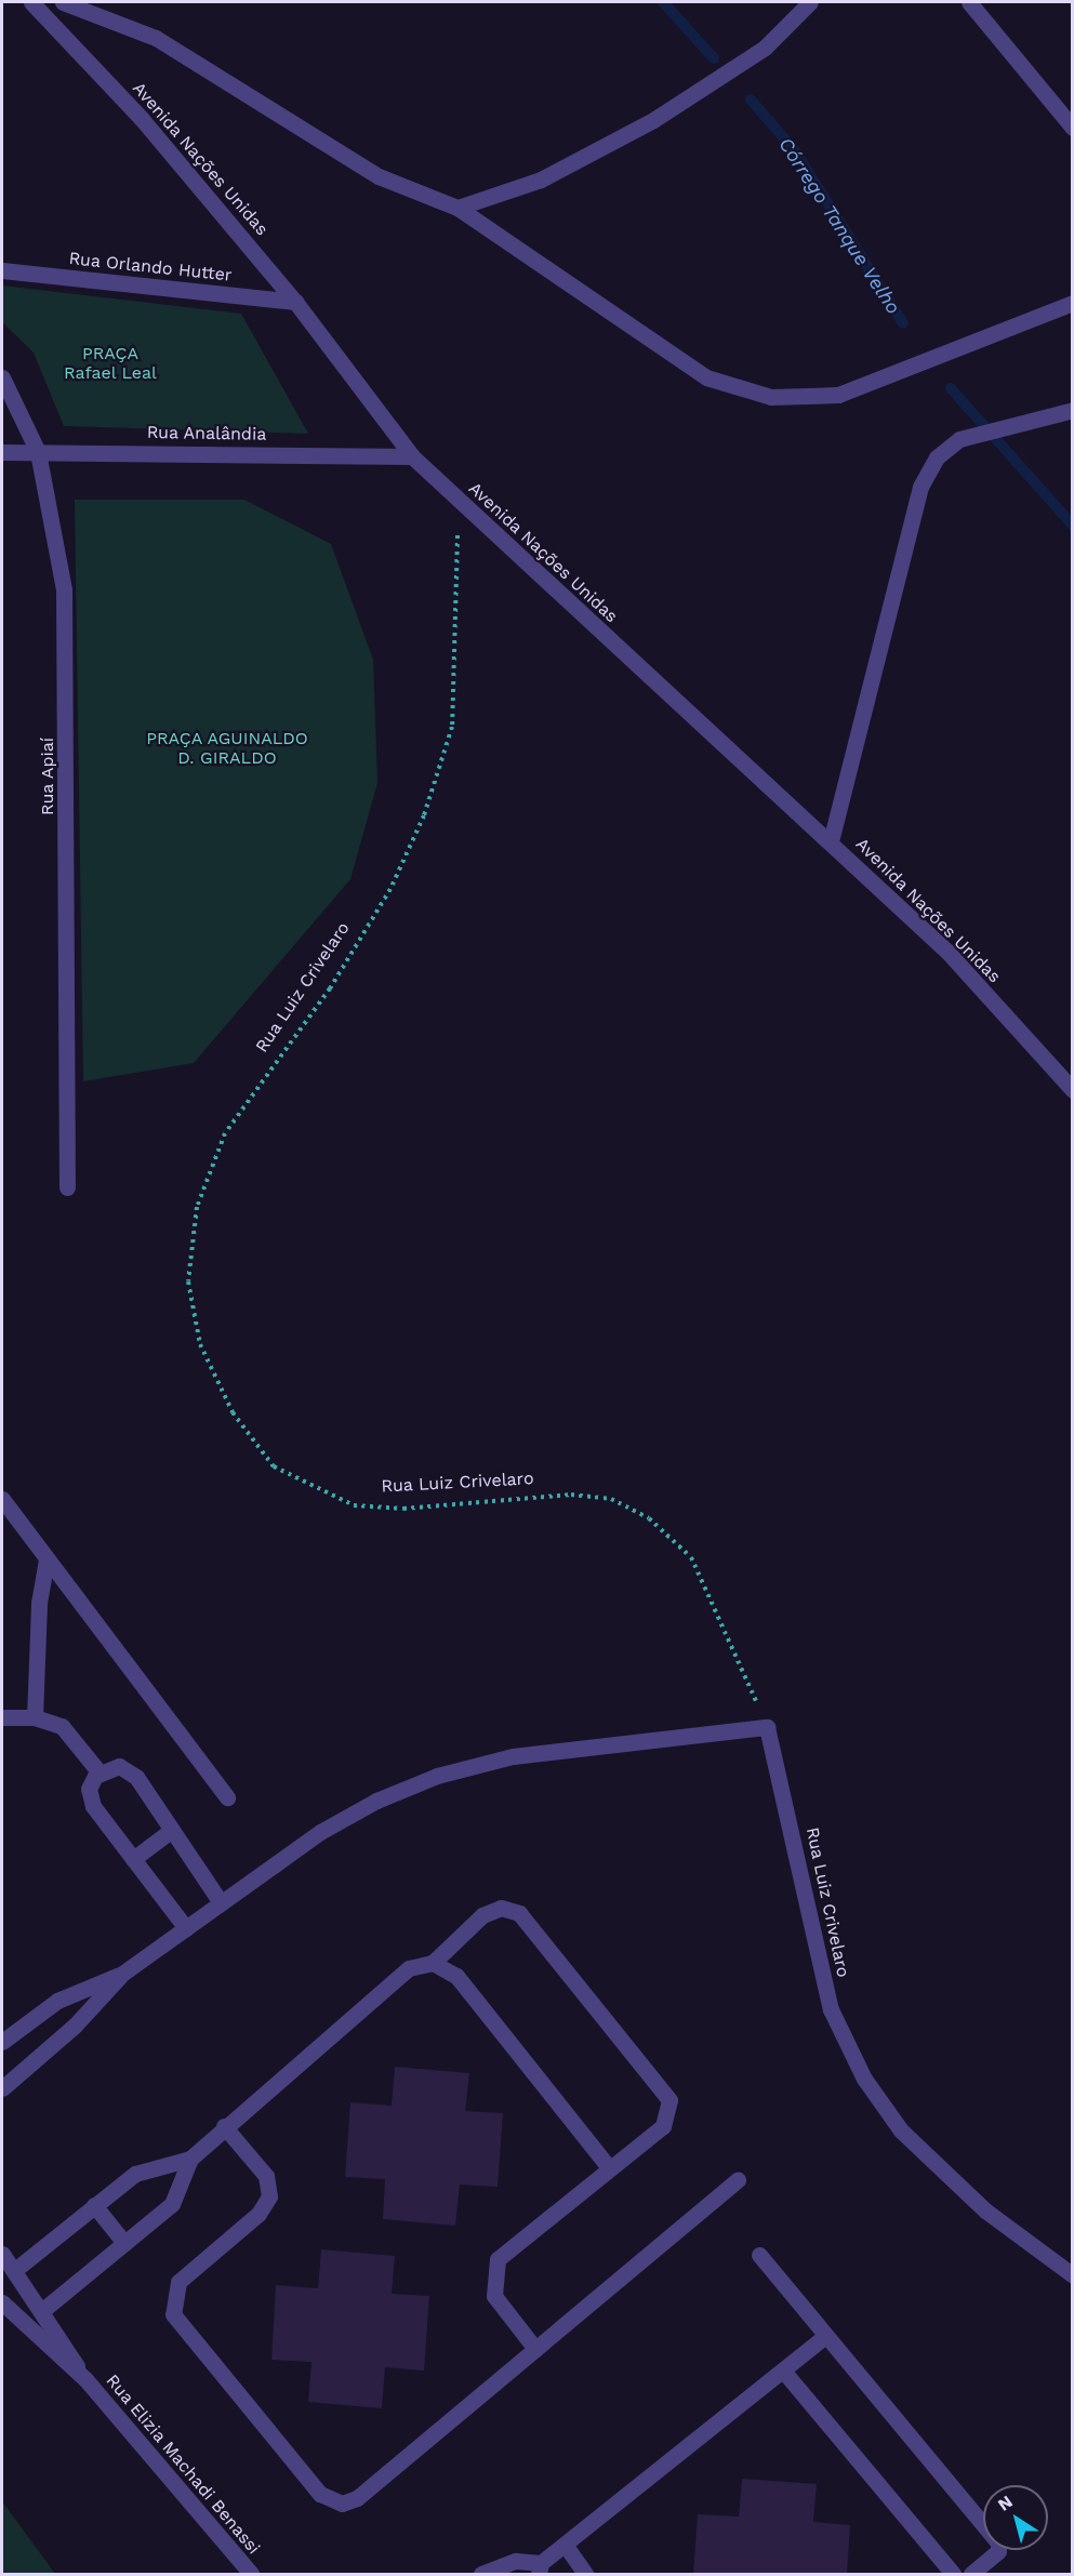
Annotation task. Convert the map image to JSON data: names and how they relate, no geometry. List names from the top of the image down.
{
  "streets": {
    "street": [
      "Avenida Nações Unidas",
      "Rua Orlando Hutter",
      "Rua Analândia",
      "Rua Apiaí",
      "Rua Luiz Crivelaro",
      "Rua Elizia Machadi Benassi"
    ]
  },
  "crossings": [
    ["Avenida Nações Unidas", "Rua Orlando Hutter"],
    ["Avenida Nações Unidas", "Rua Analândia"],
    ["Avenida Nações Unidas", "Rua Luiz Crivelaro"],
    ["Rua Analândia", "Rua Apiaí"]
  ],
  "water": ["Córrego Tanque Velho"],
  "parks": ["PRAÇA Rafael Leal", "PRAÇA AGUINALDO D. GIRALDO"],
  "north": "top left"
}
